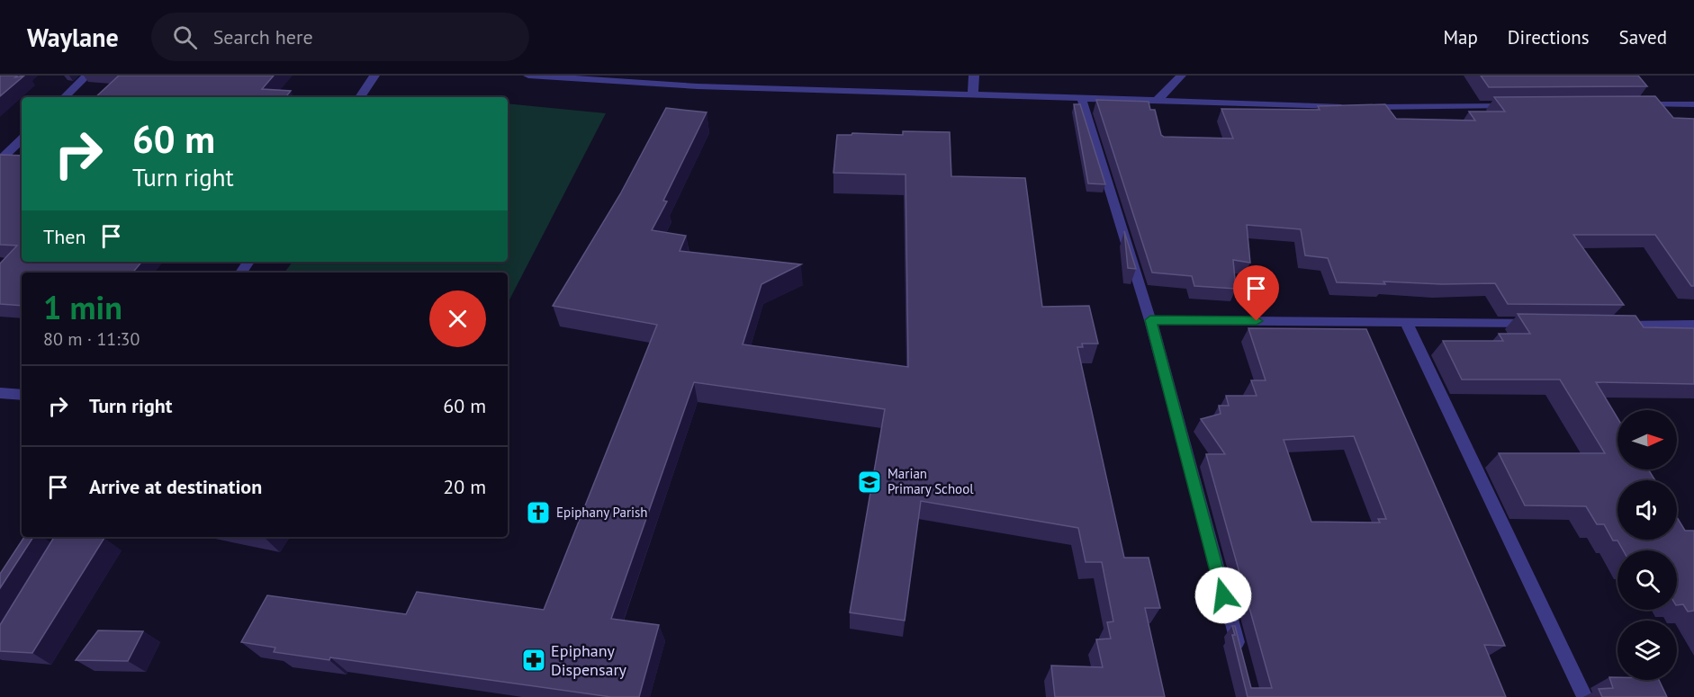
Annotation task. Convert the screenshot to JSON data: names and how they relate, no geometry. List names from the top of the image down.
{
  "places": {
    "school or university": ["Marian Primary School"],
    "church": ["Epiphany Parish"],
    "pharmacy": ["Epiphany Dispensary"]
  },
  "north": "right",
  "page": {
    "header": "Waylane",
    "search": "Search here",
    "nav": ["Map", "Directions", "Saved"],
    "turn": ["60 m", "Turn right"],
    "then": "Then",
    "heading": ["1 min", "80 m · 11:30"],
    "list": [
      {
        "name": "Turn right",
        "value": "60 m"
      },
      {
        "name": "Arrive at destination",
        "value": "20 m"
      }
    ]
  }
}
